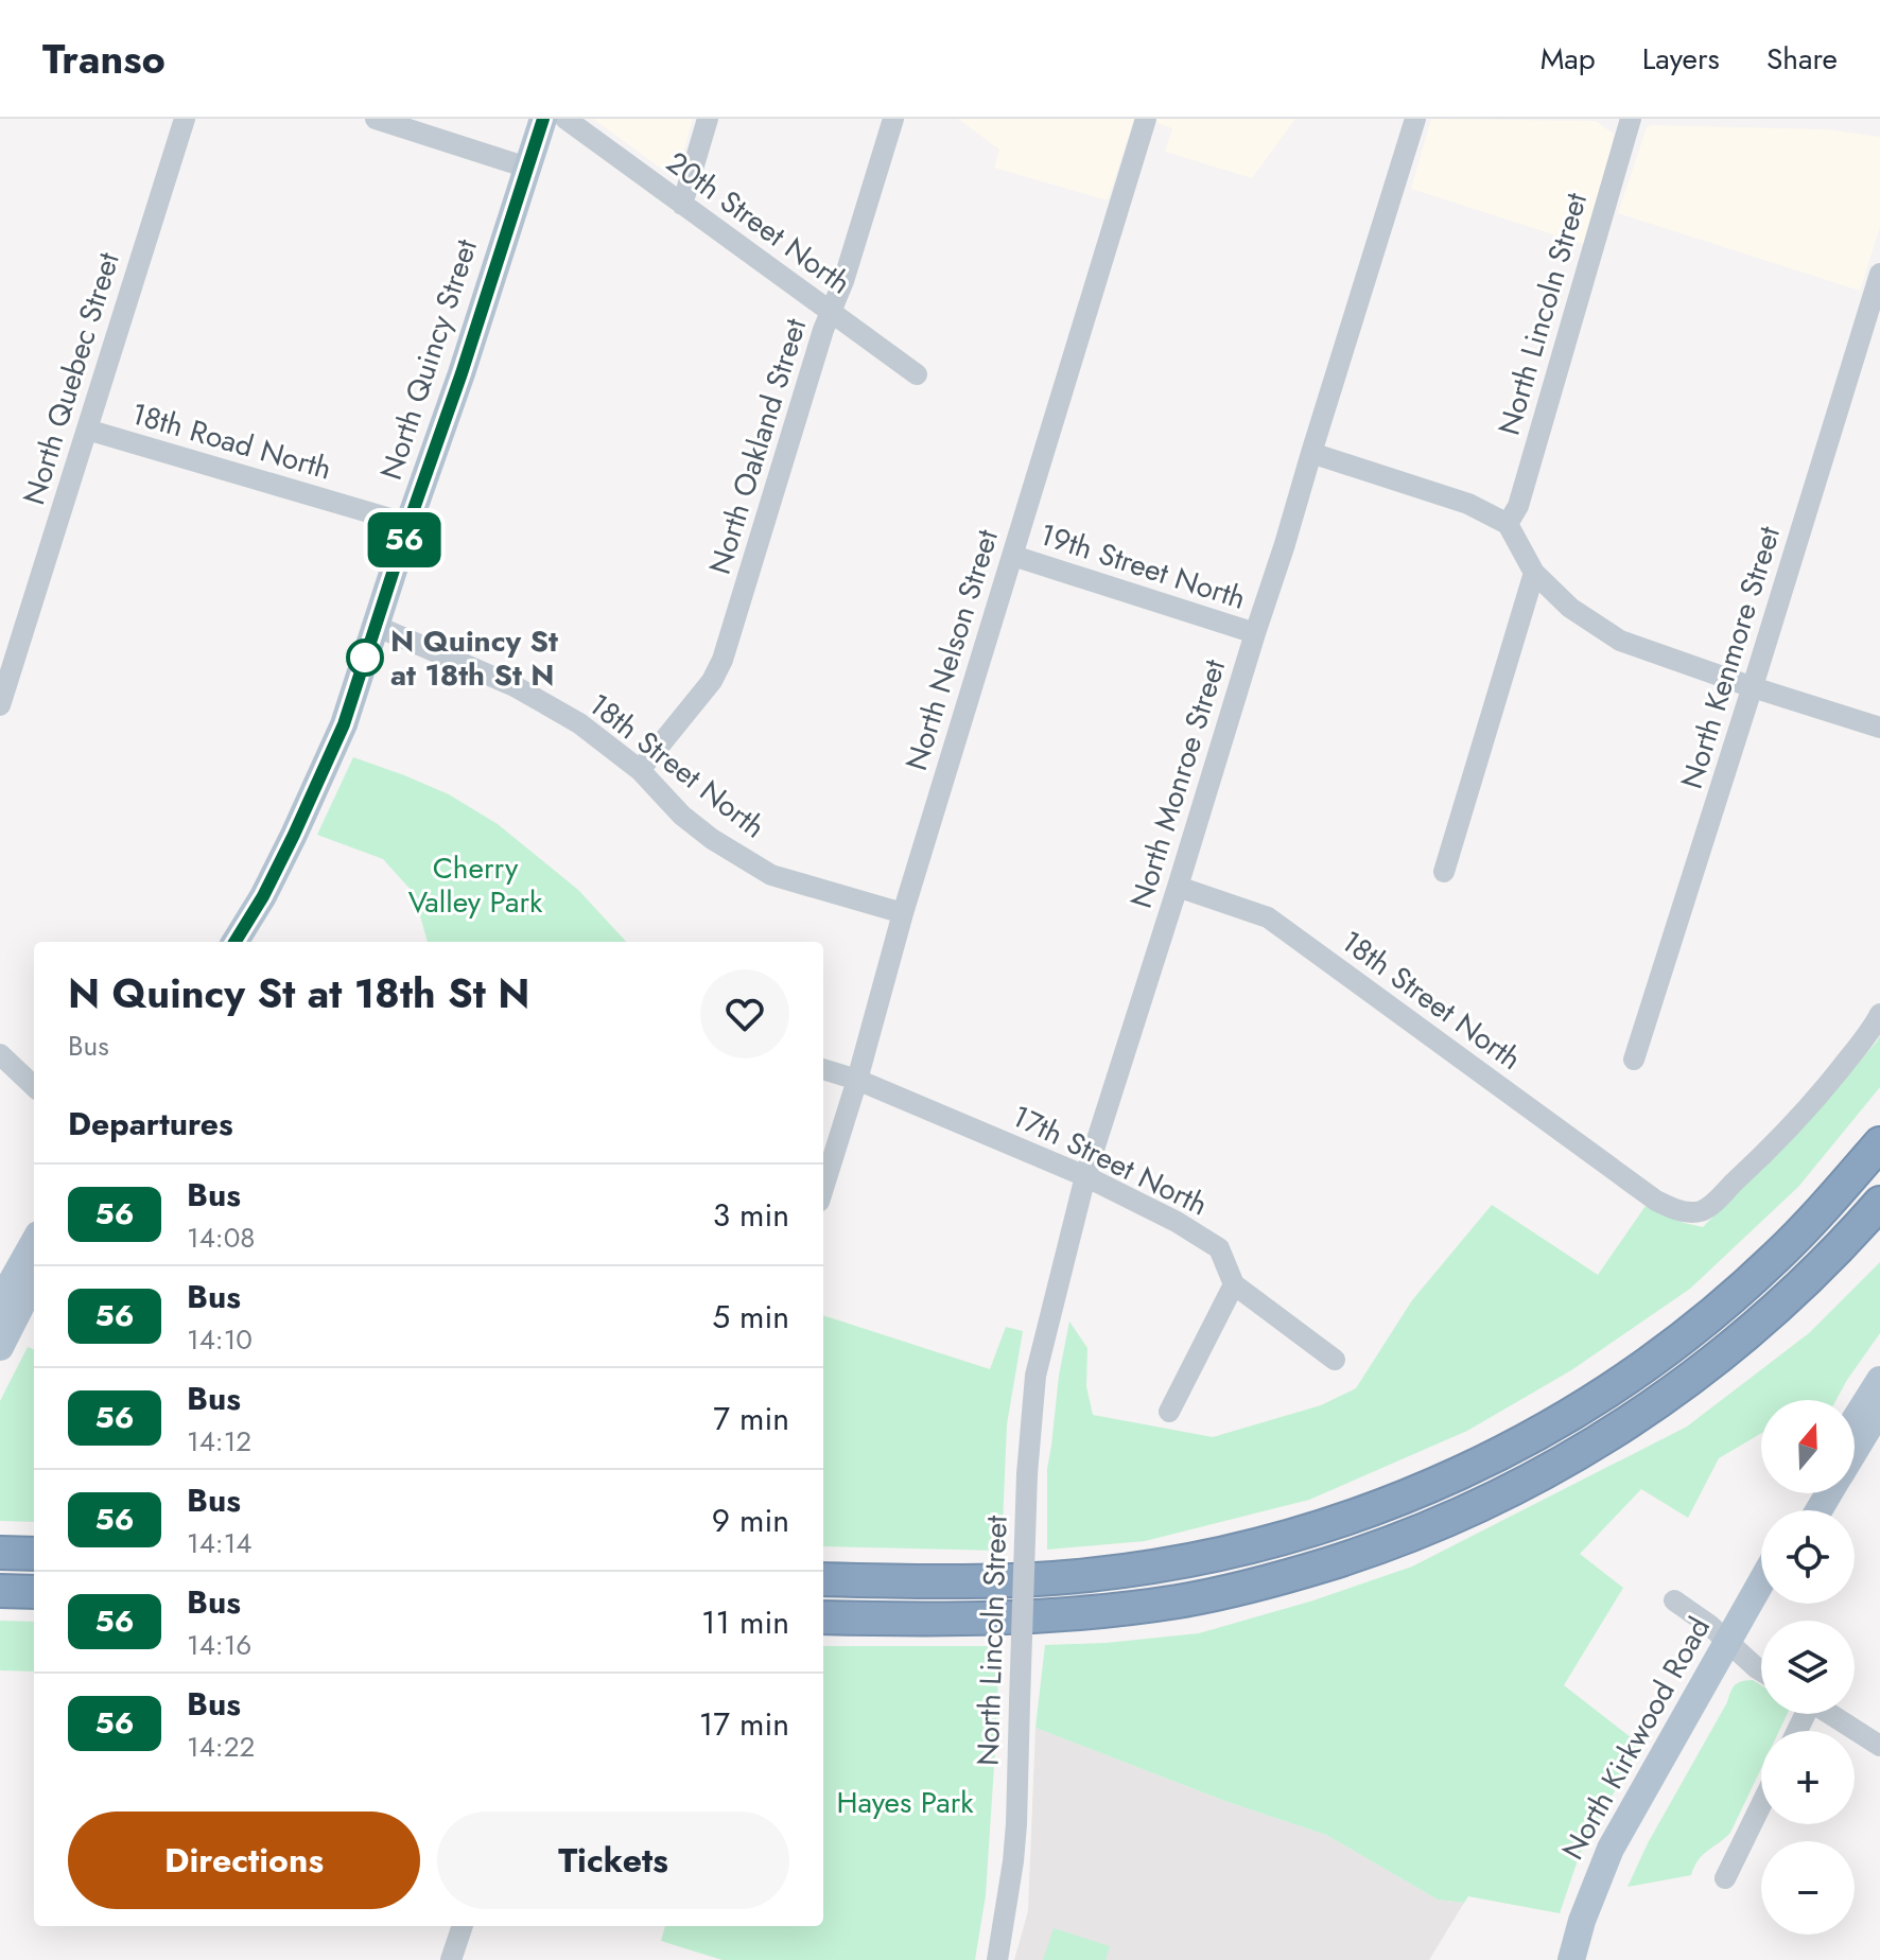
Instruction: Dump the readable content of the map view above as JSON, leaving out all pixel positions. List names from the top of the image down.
{
  "streets": {
    "main road": ["North Quincy Street", "North Kirkwood Road"],
    "street": [
      "20th Street North",
      "North Lincoln Street",
      "North Quebec Street",
      "18th Road North",
      "North Oakland Street",
      "19th Street North",
      "North Nelson Street",
      "North Kenmore Street",
      "18th Street North",
      "North Monroe Street",
      "17th Street North"
    ]
  },
  "crossings": [
    ["20th Street North", "North Oakland Street"],
    ["North Lincoln Street", "North Monroe Street"],
    ["North Quincy Street", "18th Road North"],
    ["North Quincy Street", "18th Street North"],
    ["North Quebec Street", "18th Road North"],
    ["North Oakland Street", "18th Street North"],
    ["19th Street North", "North Nelson Street"],
    ["19th Street North", "North Monroe Street"],
    ["North Nelson Street", "18th Street North"],
    ["North Nelson Street", "17th Street North"],
    ["18th Street North", "North Monroe Street"],
    ["North Monroe Street", "17th Street North"]
  ],
  "parks": ["Cherry Valley Park", "Hayes Park"],
  "places": ["N Quincy St at 18th St N"],
  "lines": ["bus line 56"],
  "north": "top",
  "page": {
    "header": "Transo",
    "nav": ["Map", "Layers", "Share"],
    "on_map": "56",
    "heading": [
      ["N Quincy St at 18th St N", "Bus"],
      "Departures"
    ],
    "list": [
      {
        "mark": "56",
        "name": "Bus",
        "note": "14:08",
        "value": "3 min"
      },
      {
        "mark": "56",
        "name": "Bus",
        "note": "14:10",
        "value": "5 min"
      },
      {
        "mark": "56",
        "name": "Bus",
        "note": "14:12",
        "value": "7 min"
      },
      {
        "mark": "56",
        "name": "Bus",
        "note": "14:14",
        "value": "9 min"
      },
      {
        "mark": "56",
        "name": "Bus",
        "note": "14:16",
        "value": "11 min"
      },
      {
        "mark": "56",
        "name": "Bus",
        "note": "14:22",
        "value": "17 min"
      }
    ],
    "map_buttons": ["+", "−"],
    "buttons": ["Directions", "Tickets"]
  }
}
